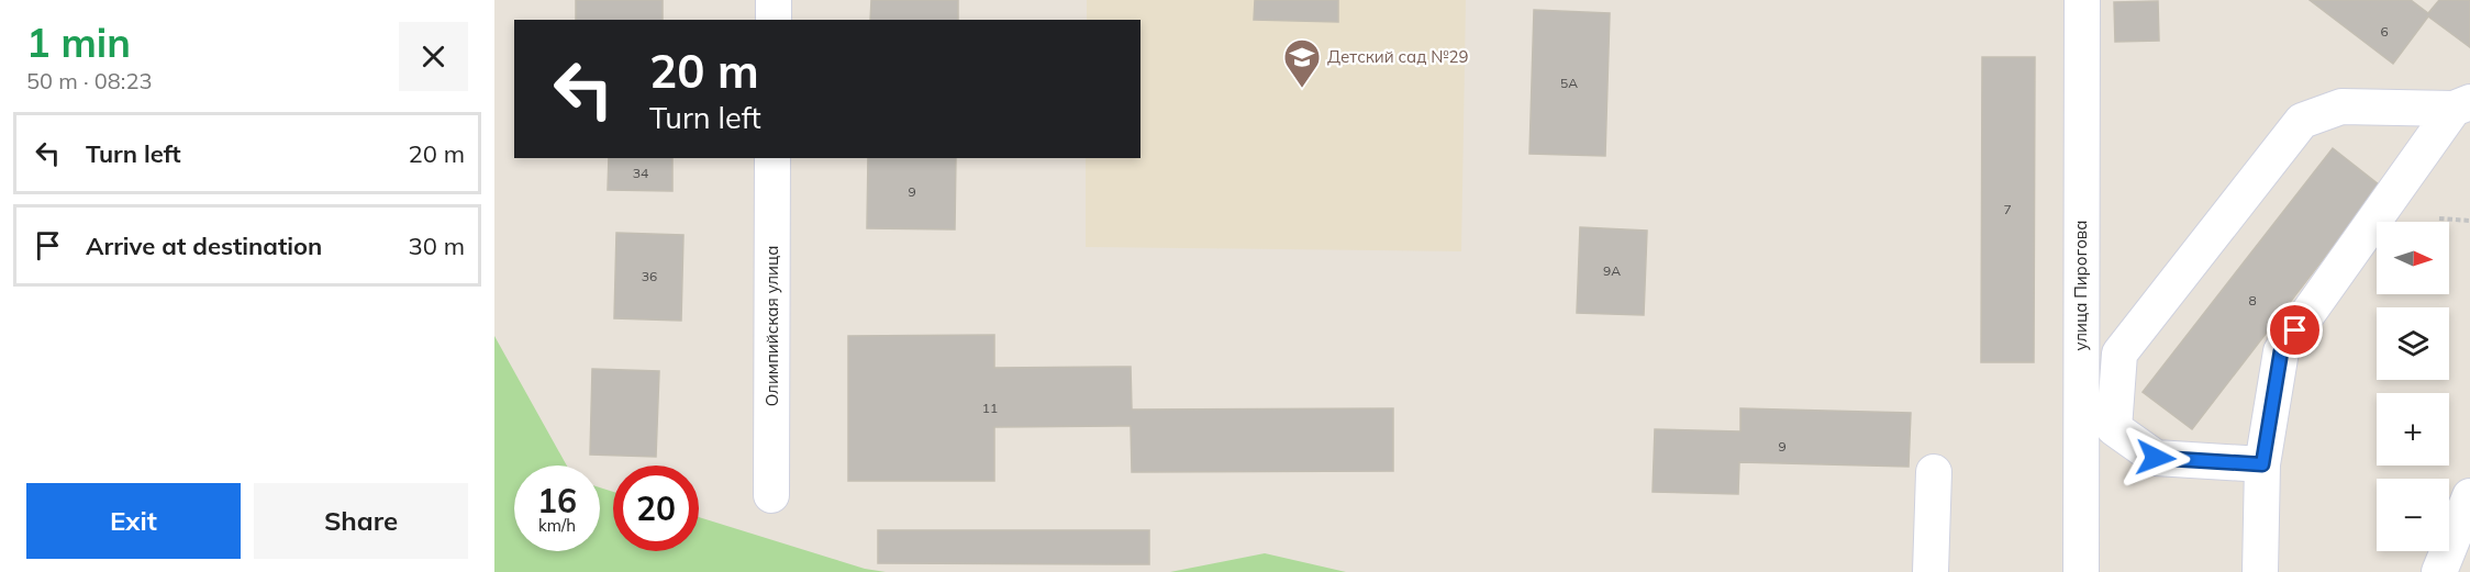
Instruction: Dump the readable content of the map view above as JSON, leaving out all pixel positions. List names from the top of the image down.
{
  "streets": {
    "street": ["улица Пирогова", "Олимпийская улица"]
  },
  "places": {
    "school or university": ["Детский сад №29"]
  },
  "house_numbers": [
    "6",
    "5А",
    "34",
    "9",
    "7",
    "9А",
    "36",
    "8",
    "11",
    "9"
  ],
  "north": "right",
  "page": {
    "heading": ["1 min", "50 m · 08:23"],
    "turn": ["20 m", "Turn left"],
    "list": [
      {
        "name": "Turn left",
        "value": "20 m"
      },
      {
        "name": "Arrive at destination",
        "value": "30 m"
      }
    ],
    "map_buttons": ["+", "−"],
    "speed": "16 km/h",
    "limit": "20",
    "buttons": ["Exit", "Share"]
  }
}
